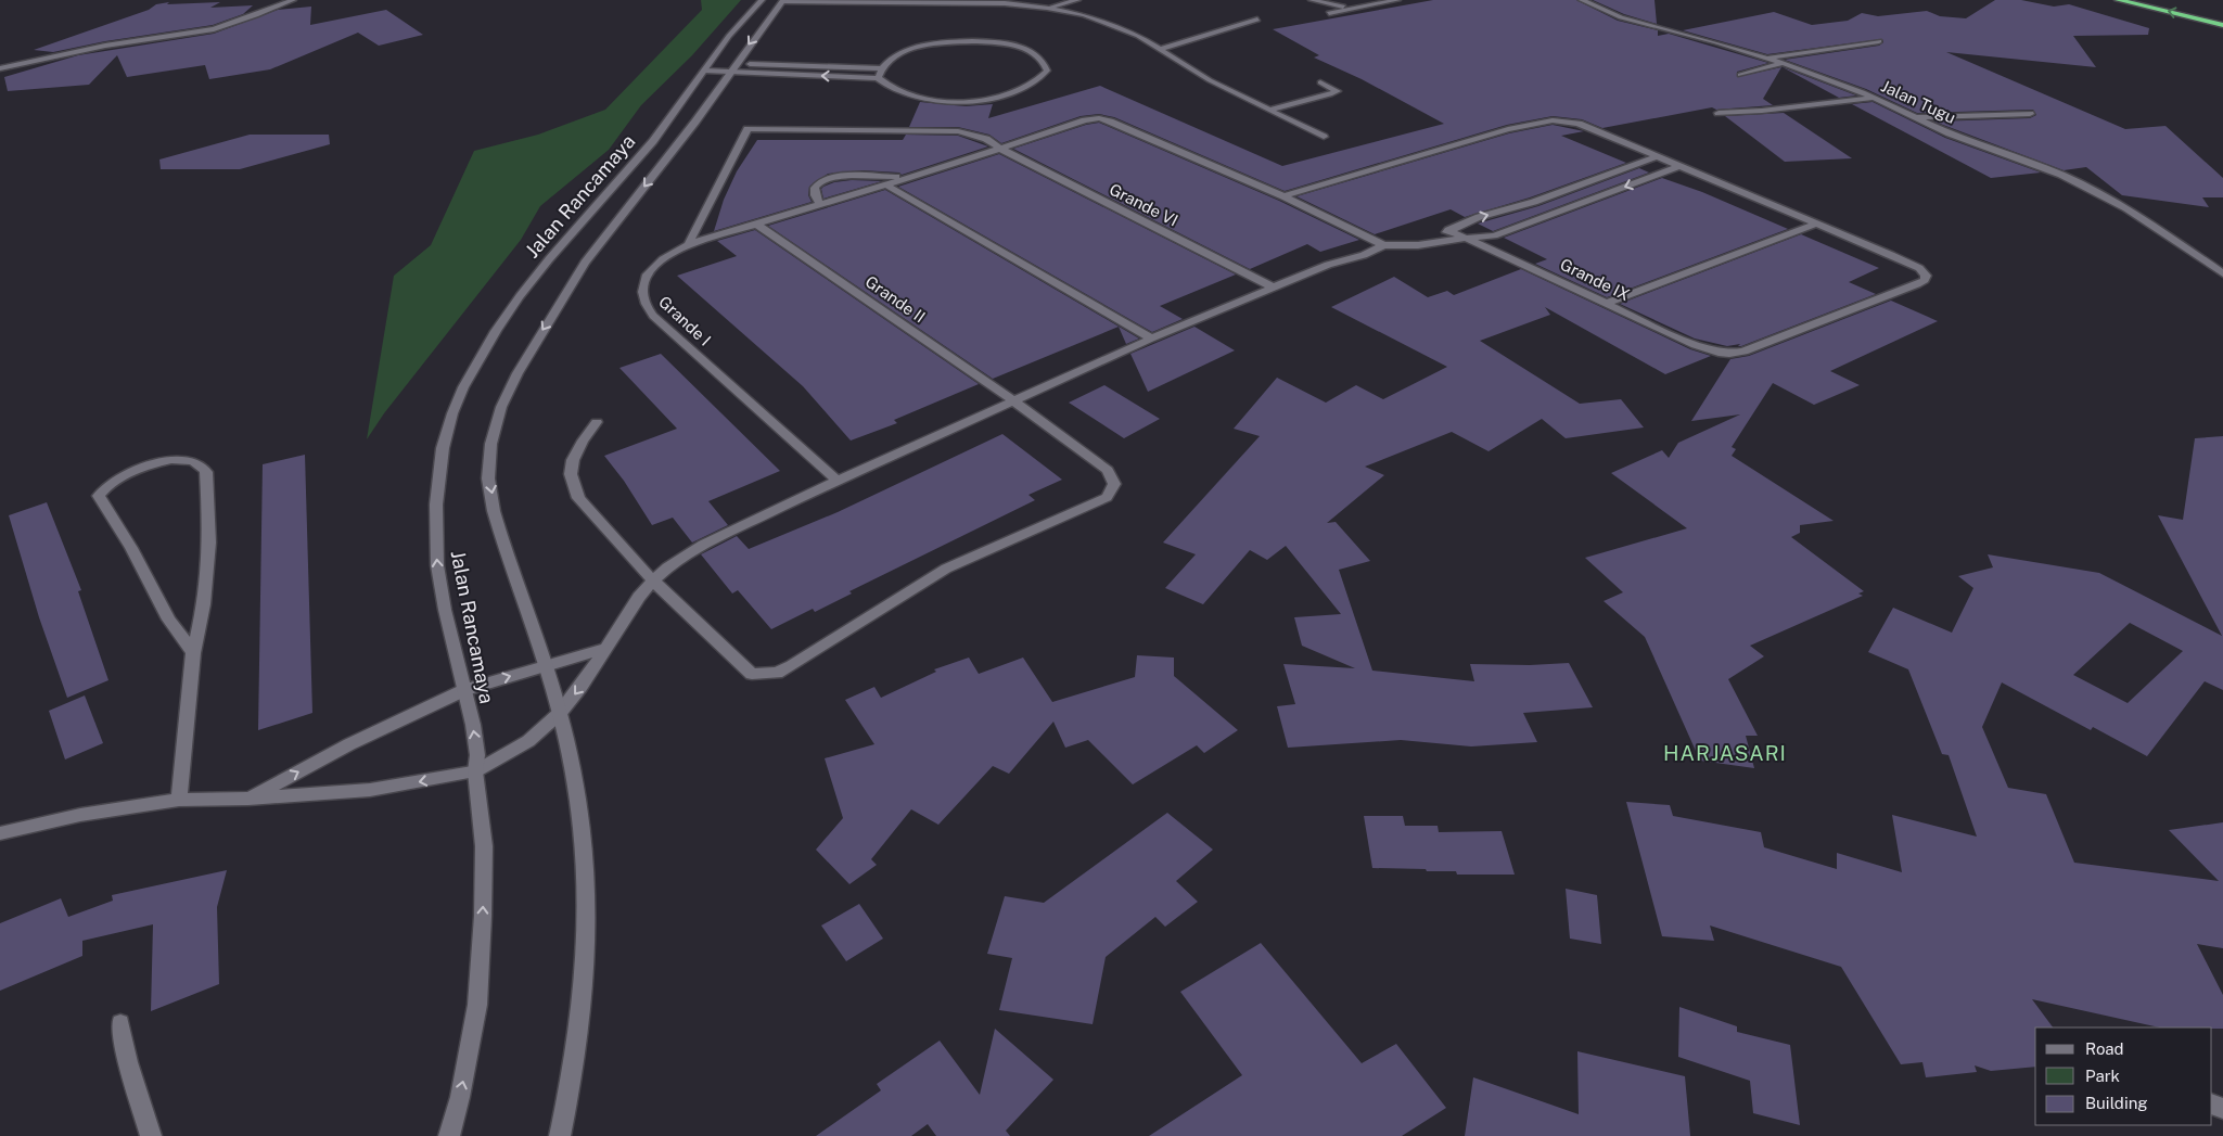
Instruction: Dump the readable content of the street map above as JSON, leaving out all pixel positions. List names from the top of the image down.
{
  "streets": {
    "street": [
      "Jalan Tugu",
      "Jalan Rancamaya",
      "Grande VI",
      "Grande IX",
      "Grande II",
      "Grande I"
    ]
  },
  "crossings": [
    ["Grande VI", "Grande I"],
    ["Grande II", "Grande I"]
  ],
  "districts": ["HARJASARI"],
  "legend": ["Road", "Park", "Building"]
}
